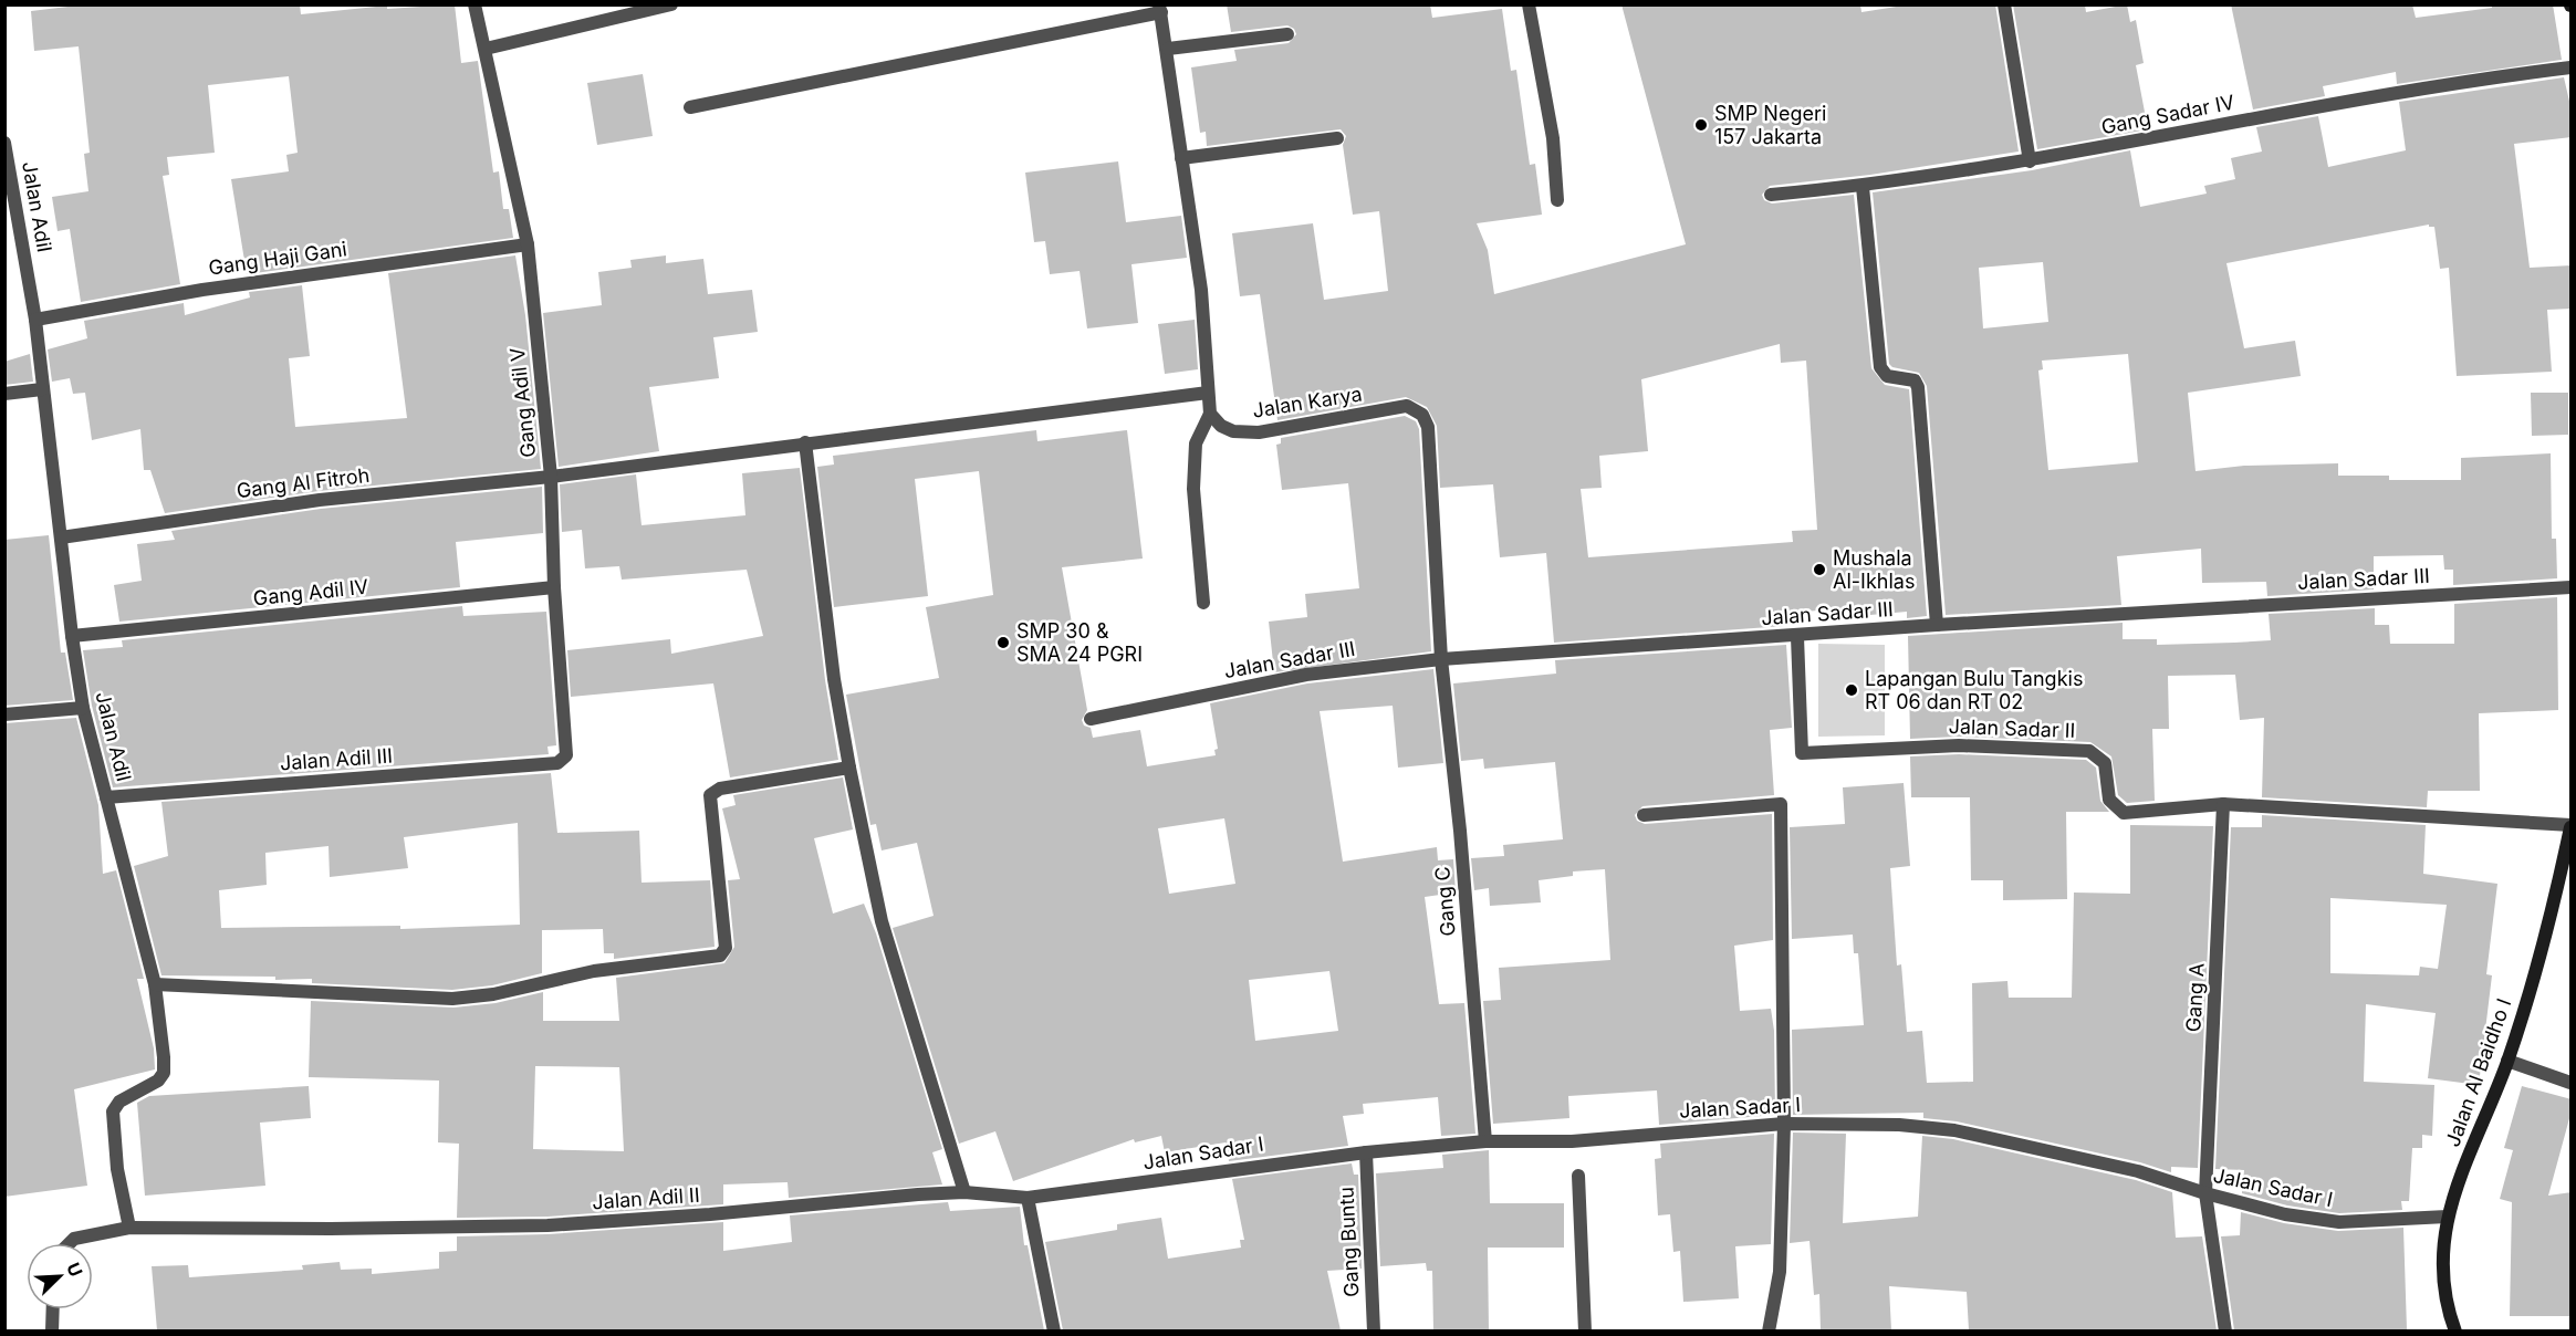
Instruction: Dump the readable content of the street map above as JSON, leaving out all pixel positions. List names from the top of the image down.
{
  "streets": {
    "street": [
      "Gang Sadar IV",
      "Jalan Adil",
      "Gang Haji Gani",
      "Gang Adil V",
      "Jalan Karya",
      "Gang Al Fitroh",
      "Jalan Sadar III",
      "Gang Adil IV",
      "Jalan Sadar II",
      "Jalan Adil III",
      "Gang C",
      "Gang A",
      "Jalan Al Baidho I",
      "Jalan Sadar I",
      "Jalan Adil II",
      "Gang Buntu"
    ]
  },
  "crossings": [
    ["Jalan Adil", "Gang Haji Gani"],
    ["Jalan Adil", "Gang Al Fitroh"],
    ["Jalan Adil", "Gang Adil IV"],
    ["Jalan Adil", "Jalan Adil III"],
    ["Jalan Adil", "Jalan Adil II"],
    ["Gang Haji Gani", "Gang Adil V"],
    ["Gang Adil V", "Gang Al Fitroh"],
    ["Gang Adil V", "Gang Adil IV"],
    ["Gang Adil V", "Jalan Adil III"],
    ["Jalan Karya", "Jalan Sadar III"],
    ["Jalan Karya", "Gang C"],
    ["Jalan Sadar III", "Jalan Sadar II"],
    ["Jalan Sadar III", "Gang C"],
    ["Jalan Sadar II", "Gang A"],
    ["Jalan Sadar II", "Jalan Al Baidho I"],
    ["Gang C", "Jalan Sadar I"],
    ["Gang A", "Jalan Sadar I"],
    ["Jalan Al Baidho I", "Jalan Sadar I"],
    ["Jalan Sadar I", "Jalan Adil II"],
    ["Jalan Sadar I", "Gang Buntu"]
  ],
  "places": [
    "SMP Negeri 157 Jakarta",
    "Mushala Al-Ikhlas",
    "SMP 30 & SMA 24 PGRI",
    "Lapangan Bulu Tangkis RT 06 dan RT 02"
  ],
  "north": "top right"
}
